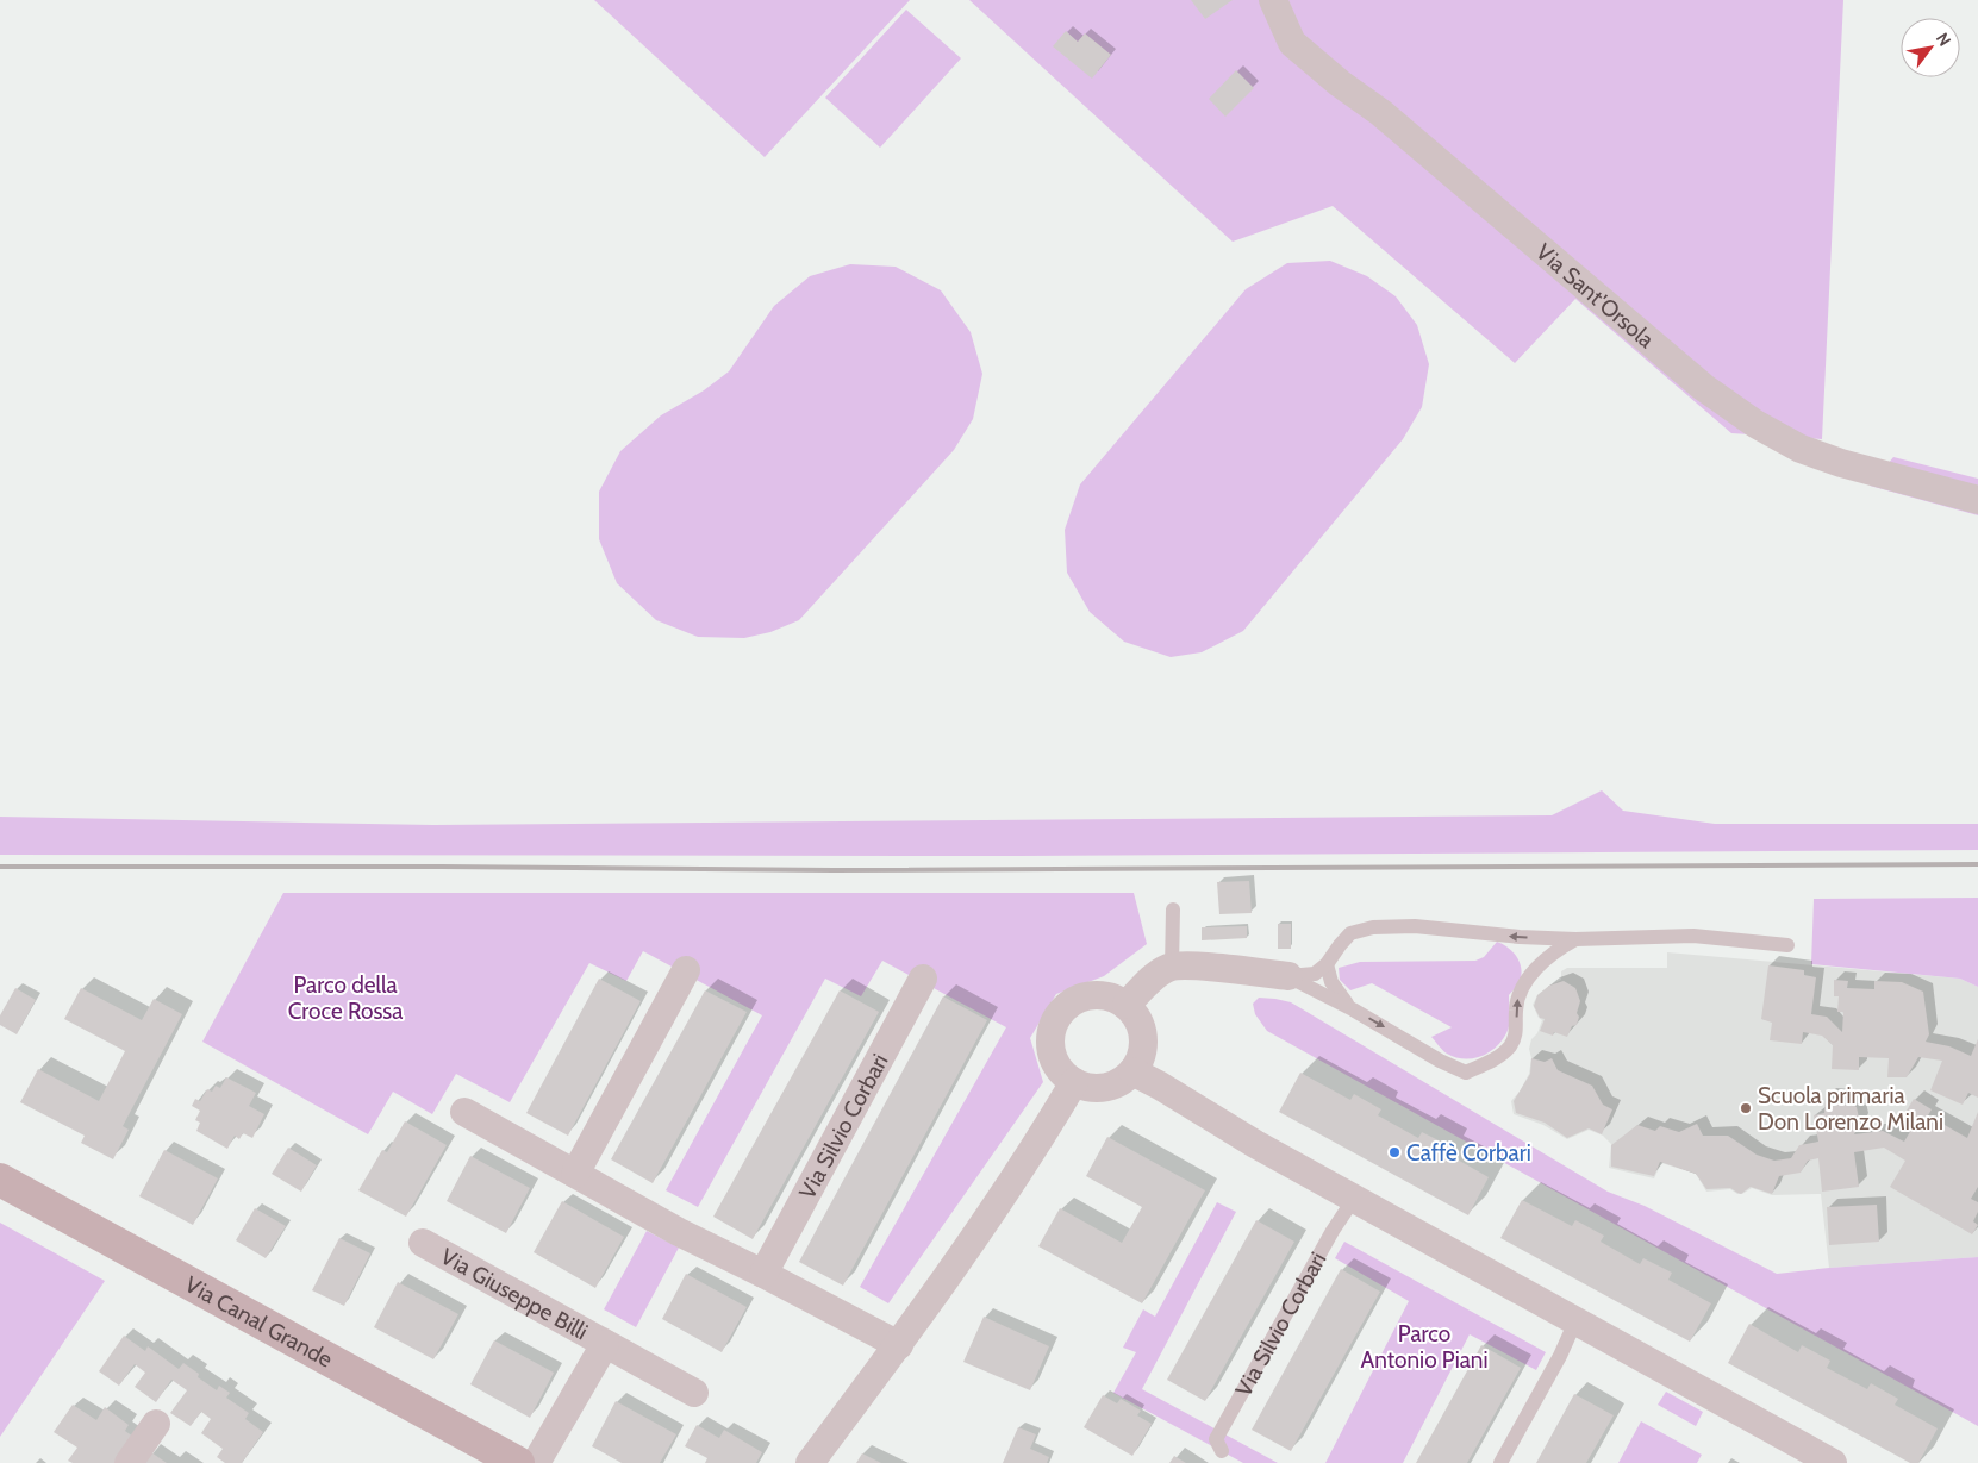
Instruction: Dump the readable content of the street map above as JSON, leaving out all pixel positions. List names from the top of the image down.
{
  "streets": {
    "main road": ["Via Canal Grande"],
    "street": ["Via Sant'Orsola", "Via Silvio Corbari", "Via Giuseppe Billi"]
  },
  "parks": ["Parco della Croce Rossa", "Parco Antonio Piani"],
  "places": ["Scuola primaria Don Lorenzo Milani", "Caffè Corbari"],
  "north": "top right"
}
